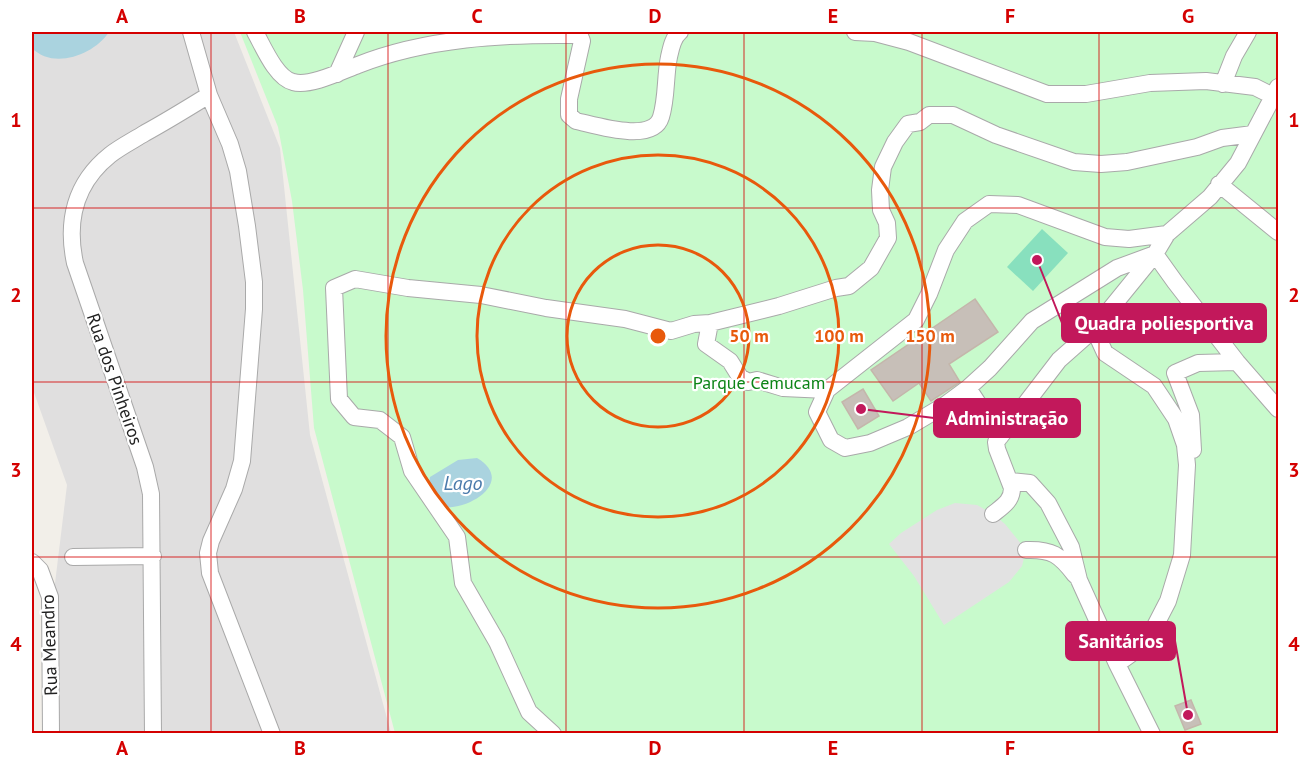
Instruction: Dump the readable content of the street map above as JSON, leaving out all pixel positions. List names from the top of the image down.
{
  "streets": {
    "street": ["Rua dos Pinheiros", "Rua Meandro"]
  },
  "water": ["Lago"],
  "parks": ["Parque Cemucam"],
  "places": ["Quadra poliesportiva", "Administração", "Sanitários"],
  "grid": {
    "columns": [
      "A",
      "B",
      "C",
      "D",
      "E",
      "F",
      "G"
    ],
    "rows": [
      "1",
      "2",
      "3",
      "4"
    ]
  },
  "rings": ["50 m", "100 m", "150 m"]
}
